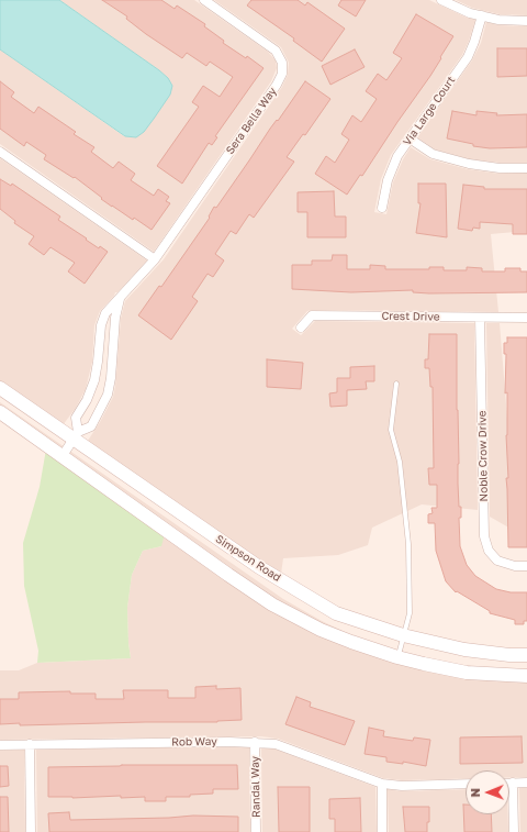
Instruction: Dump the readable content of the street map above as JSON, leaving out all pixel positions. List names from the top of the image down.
{
  "streets": {
    "main road": ["Simpson Road"],
    "street": [
      "Via Large Court",
      "Sera Bella Way",
      "Crest Drive",
      "Noble Crow Drive",
      "Rob Way",
      "Randal Way"
    ]
  },
  "crossings": [
    ["Sera Bella Way", "Simpson Road"],
    ["Crest Drive", "Noble Crow Drive"],
    ["Rob Way", "Randal Way"]
  ],
  "north": "left"
}
